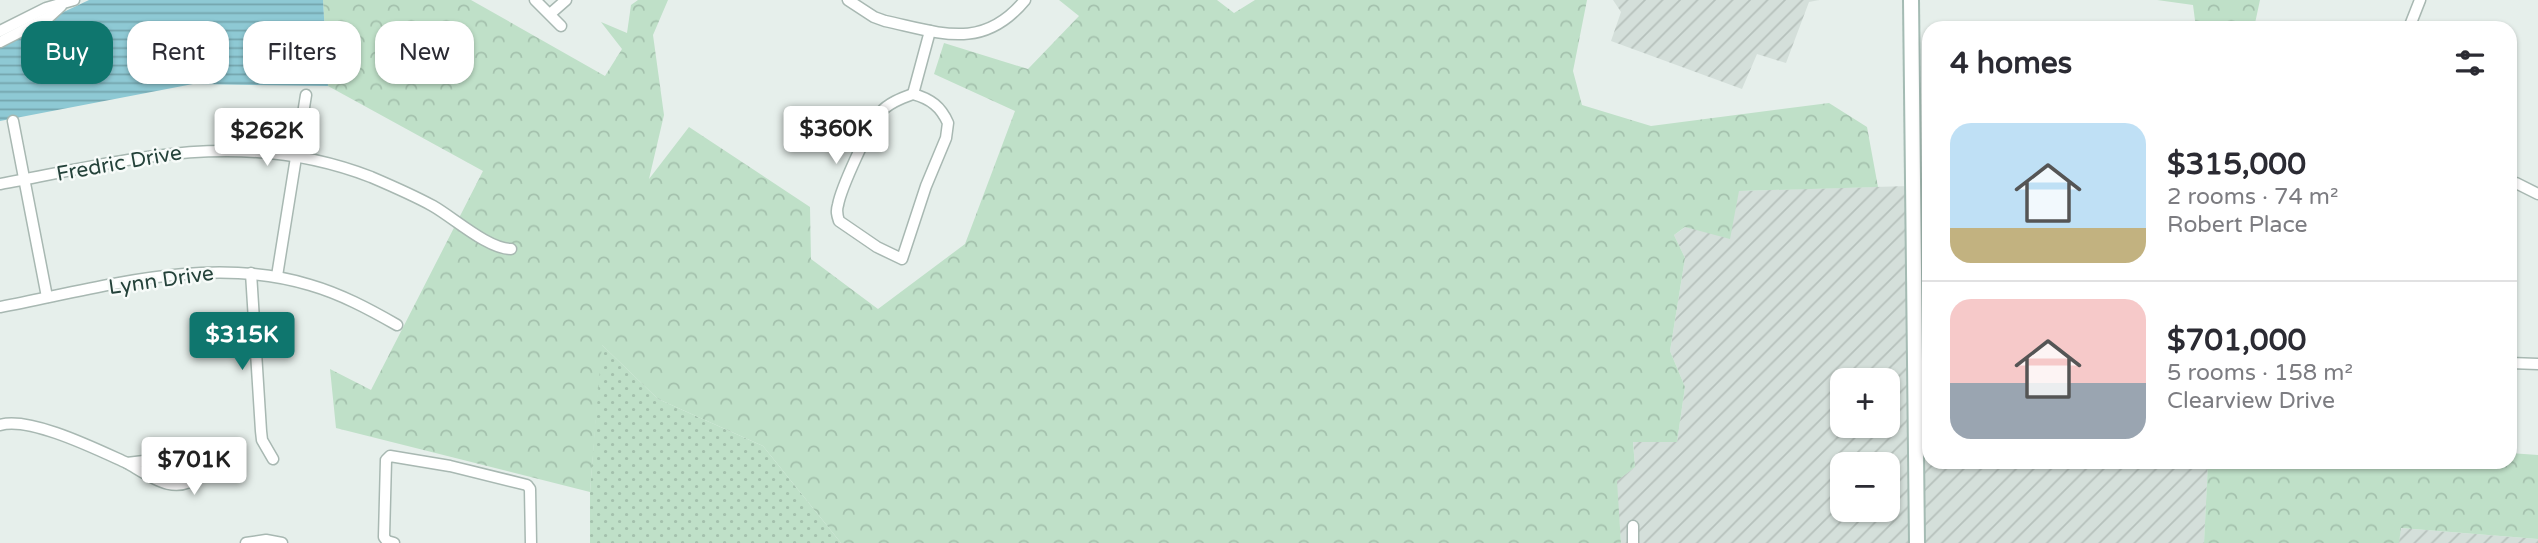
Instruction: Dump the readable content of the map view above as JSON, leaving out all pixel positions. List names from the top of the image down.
{
  "streets": {
    "street": ["Fredric Drive", "Lynn Drive"]
  },
  "page": {
    "chip": [
      "Buy",
      "Rent",
      "Filters",
      "New"
    ],
    "heading": "4 homes",
    "list": [
      {
        "name": "$315,000",
        "note": "2 rooms · 74 m² · Robert Place"
      },
      {
        "name": "$701,000",
        "note": "5 rooms · 158 m² · Clearview Drive"
      }
    ],
    "price": [
      "$360K",
      "$262K",
      "$315K",
      "$701K"
    ],
    "map_buttons": ["+", "−"]
  }
}
